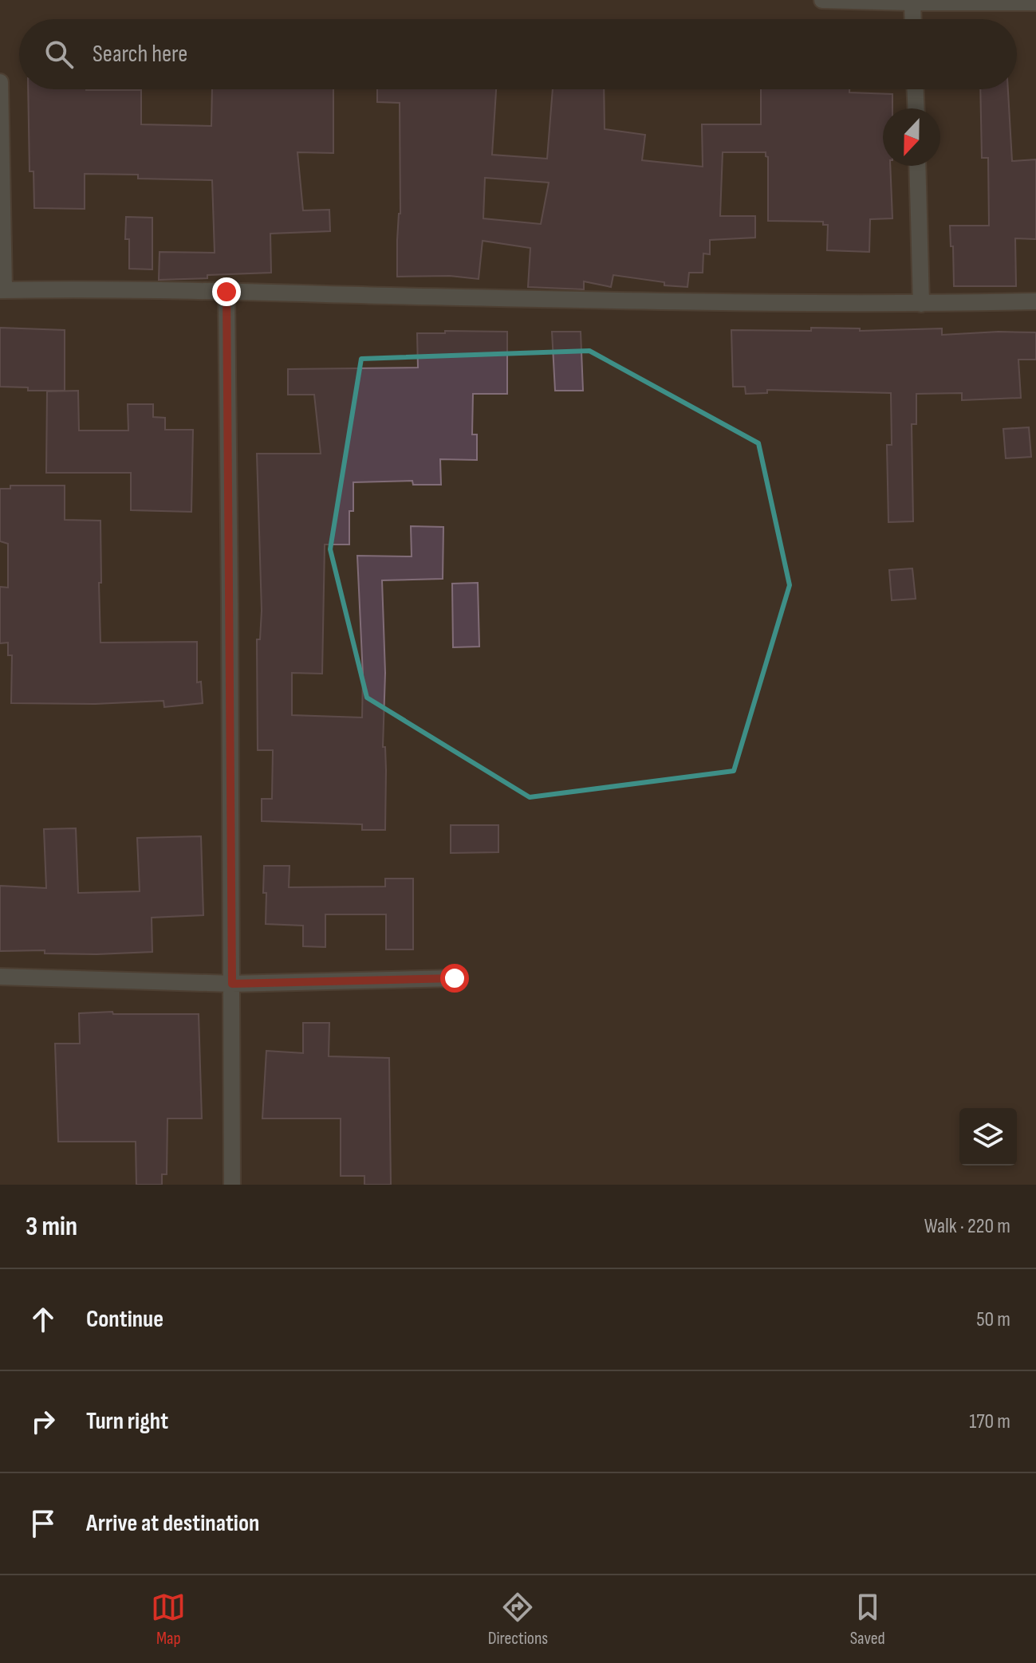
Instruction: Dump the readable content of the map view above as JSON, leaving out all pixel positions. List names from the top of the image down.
{
  "north": "bottom",
  "page": {
    "search": "Search here",
    "heading": ["3 min", "Walk · 220 m"],
    "list": [
      ["Continue", "50 m"],
      ["Turn right", "170 m"],
      "Arrive at destination"
    ],
    "nav": ["Map", "Directions", "Saved"]
  }
}
